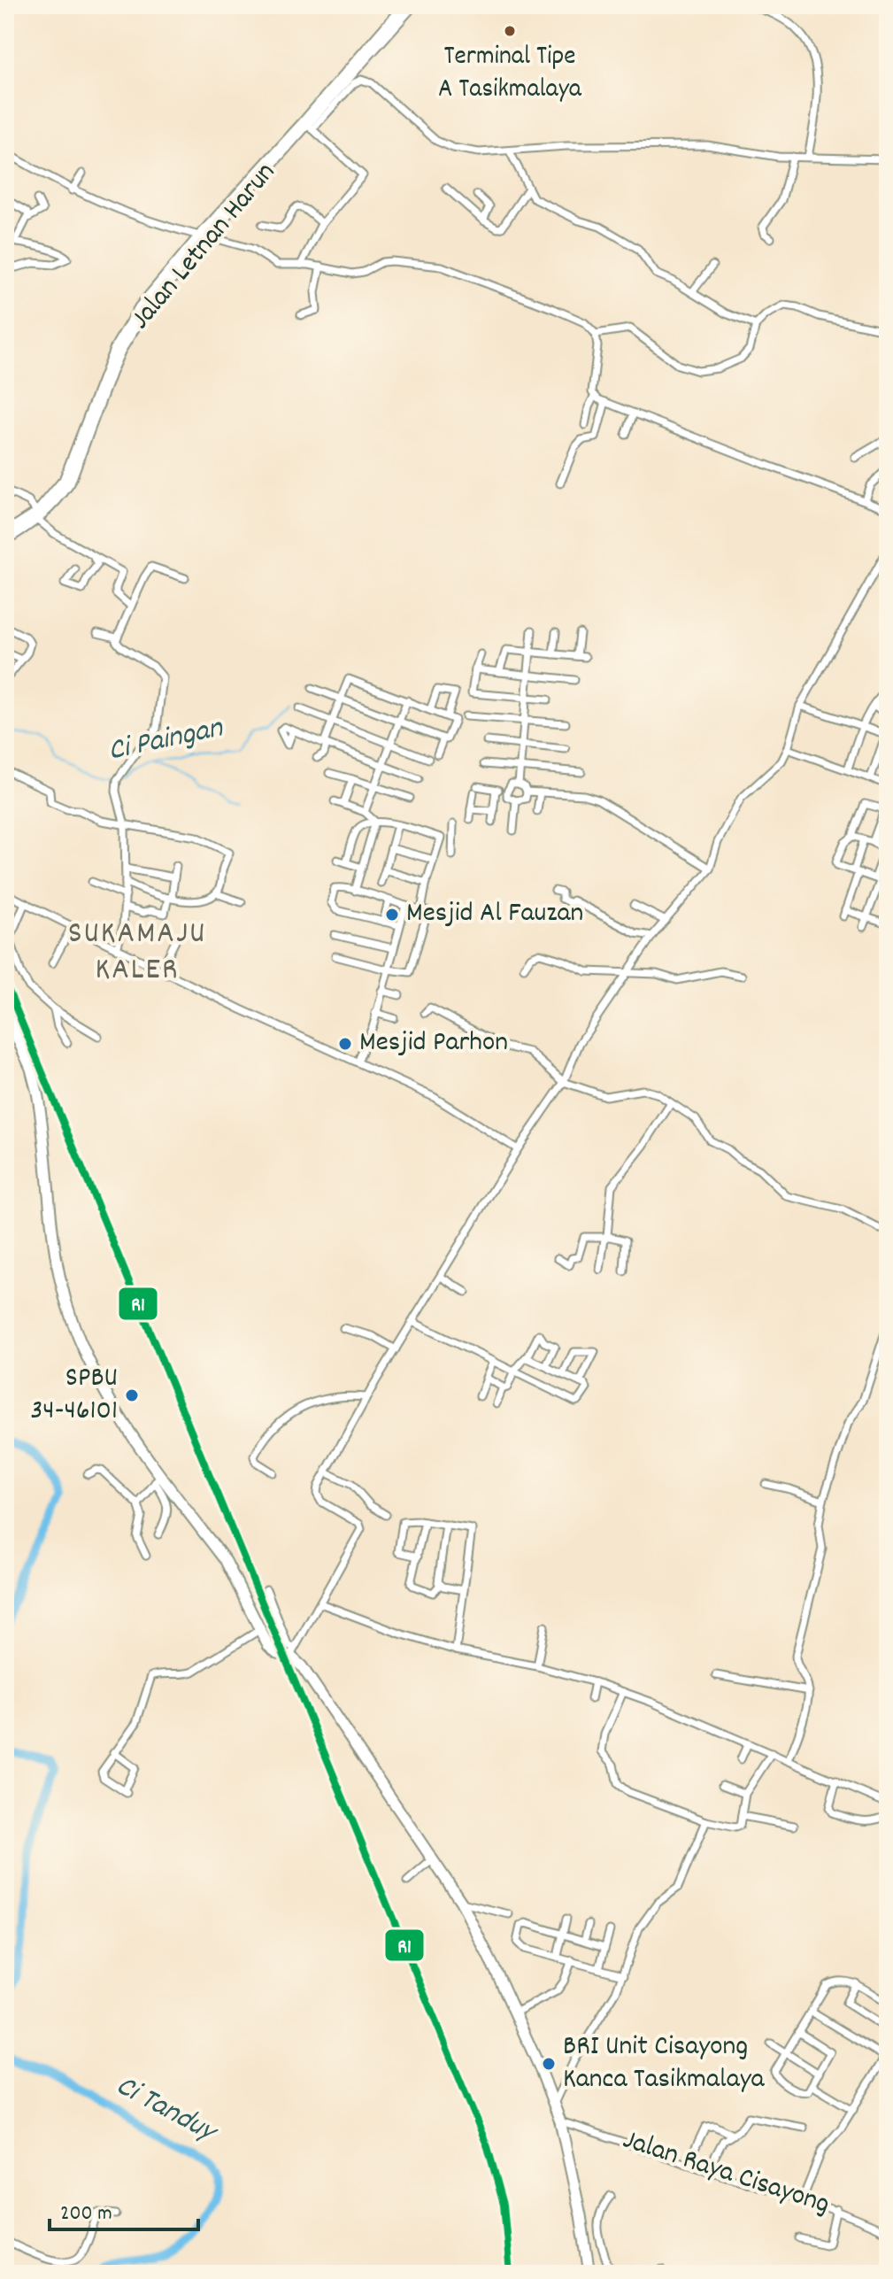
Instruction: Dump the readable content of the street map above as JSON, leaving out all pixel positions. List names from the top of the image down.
{
  "streets": {
    "main road": ["Jalan Letnan Harun"],
    "street": ["Jalan Raya Cisayong"]
  },
  "districts": ["SUKAMAJU KALER"],
  "water": ["Ci Paingan", "Ci Tanduy"],
  "places": [
    "Terminal Tipe A Tasikmalaya",
    "Mesjid Al Fauzan",
    "Mesjid Parhon",
    "SPBU 34-46101",
    "BRI Unit Cisayong Kanca Tasikmalaya"
  ],
  "lines": ["transit line R1"],
  "scale_bar": "200 m"
}
